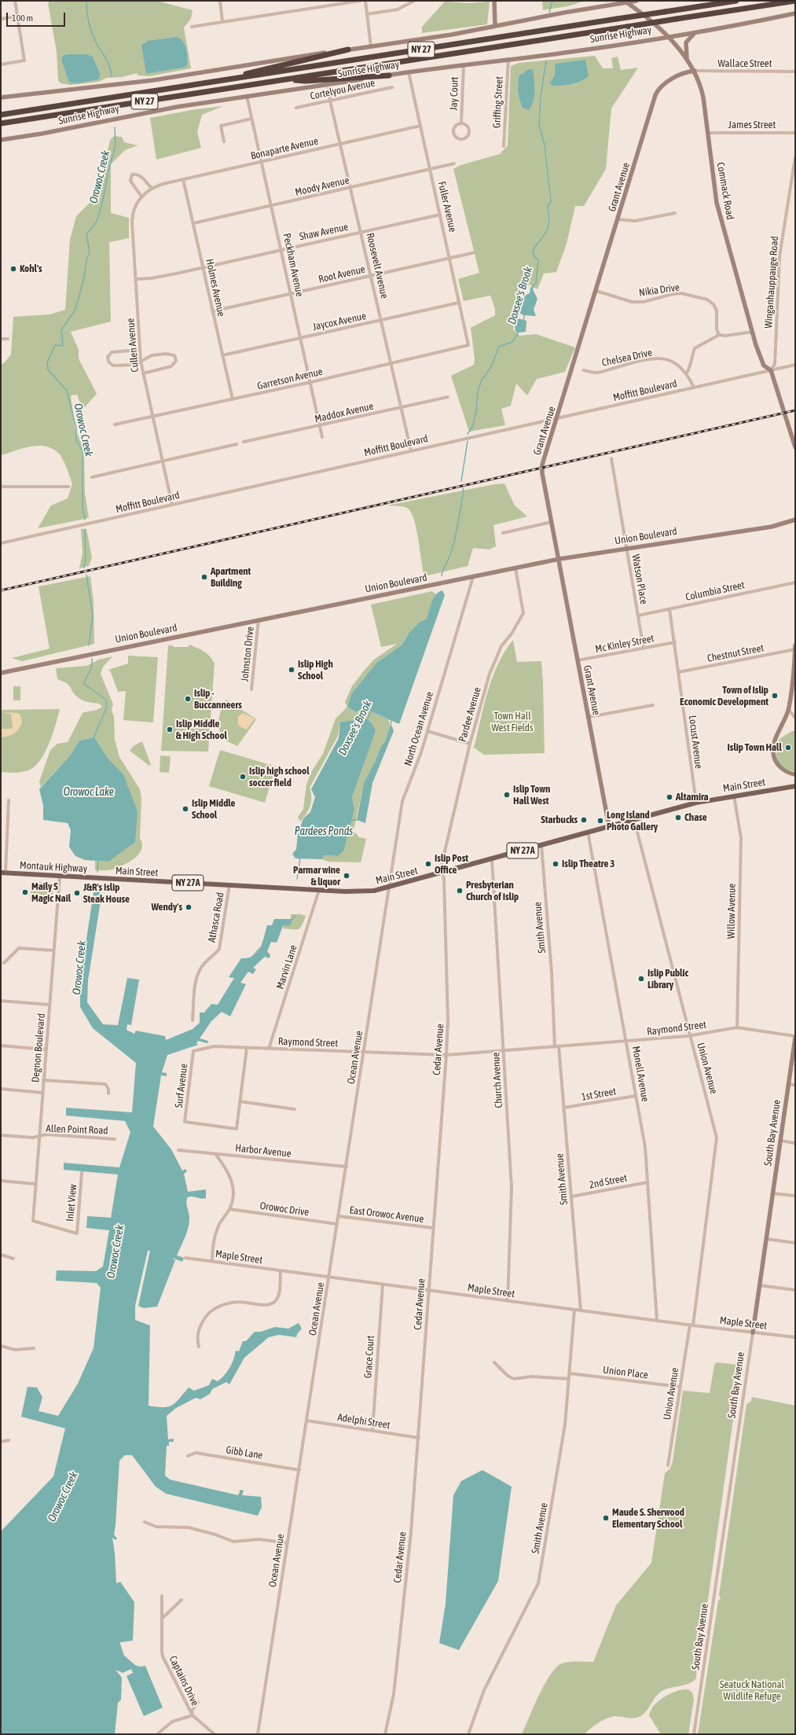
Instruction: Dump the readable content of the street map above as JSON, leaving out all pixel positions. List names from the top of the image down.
{
  "streets": {
    "highway": ["Sunrise Highway", "NY 27"],
    "main road": [
      "Grant Avenue",
      "Commack Road",
      "Union Boulevard",
      "Main Street",
      "NY 27A",
      "Montauk Highway",
      "South Bay Avenue"
    ],
    "street": [
      "Wallace Street",
      "Cortelyou Avenue",
      "Jay Court",
      "Griffing Street",
      "James Street",
      "Bonaparte Avenue",
      "Moody Avenue",
      "Fuller Avenue",
      "Shaw Avenue",
      "Peckham Avenue",
      "Roosevelt Avenue",
      "Root Avenue",
      "Winganhauppauge Road",
      "Holmes Avenue",
      "Nikia Drive",
      "Jaycox Avenue",
      "Cullen Avenue",
      "Chelsea Drive",
      "Garretson Avenue",
      "Moffitt Boulevard",
      "Maddox Avenue",
      "Watson Place",
      "Columbia Street",
      "Mc Kinley Street",
      "Chestnut Street",
      "Johnston Drive",
      "Pardee Avenue",
      "North Ocean Avenue",
      "Locust Avenue",
      "Willow Avenue",
      "Athasca Road",
      "Smith Avenue",
      "Marvin Lane",
      "Raymond Street",
      "Degnon Boulevard",
      "Cedar Avenue",
      "Ocean Avenue",
      "Union Avenue",
      "Monell Avenue",
      "Church Avenue",
      "Surf Avenue",
      "1st Street",
      "Allen Point Road",
      "Harbor Avenue",
      "2nd Street",
      "Inlet View",
      "Orowoc Drive",
      "East Orowoc Avenue",
      "Maple Street",
      "Grace Court",
      "Union Place",
      "Adelphi Street",
      "Gibb Lane",
      "Captains Drive"
    ]
  },
  "crossings": [
    ["Sunrise Highway", "Jay Court"],
    ["Sunrise Highway", "Griffing Street"],
    ["Sunrise Highway", "Commack Road"],
    ["Sunrise Highway", "Fuller Avenue"],
    ["Sunrise Highway", "Peckham Avenue"],
    ["Sunrise Highway", "Roosevelt Avenue"],
    ["Wallace Street", "Grant Avenue"],
    ["Wallace Street", "Commack Road"],
    ["Cortelyou Avenue", "Roosevelt Avenue"],
    ["James Street", "Commack Road"],
    ["Bonaparte Avenue", "Fuller Avenue"],
    ["Bonaparte Avenue", "Peckham Avenue"],
    ["Bonaparte Avenue", "Roosevelt Avenue"],
    ["Bonaparte Avenue", "Holmes Avenue"],
    ["Bonaparte Avenue", "Cullen Avenue"],
    ["Moody Avenue", "Fuller Avenue"],
    ["Moody Avenue", "Peckham Avenue"],
    ["Moody Avenue", "Roosevelt Avenue"],
    ["Moody Avenue", "Holmes Avenue"],
    ["Grant Avenue", "Commack Road"],
    ["Grant Avenue", "Nikia Drive"],
    ["Grant Avenue", "Moffitt Boulevard"],
    ["Grant Avenue", "Union Boulevard"],
    ["Grant Avenue", "Mc Kinley Street"],
    ["Grant Avenue", "Main Street"],
    ["Commack Road", "Winganhauppauge Road"],
    ["Commack Road", "Moffitt Boulevard"],
    ["Fuller Avenue", "Shaw Avenue"],
    ["Fuller Avenue", "Root Avenue"],
    ["Fuller Avenue", "Jaycox Avenue"],
    ["Fuller Avenue", "Garretson Avenue"],
    ["Shaw Avenue", "Peckham Avenue"],
    ["Shaw Avenue", "Roosevelt Avenue"],
    ["Shaw Avenue", "Holmes Avenue"],
    ["Shaw Avenue", "Cullen Avenue"],
    ["Peckham Avenue", "Root Avenue"],
    ["Peckham Avenue", "Jaycox Avenue"],
    ["Peckham Avenue", "Garretson Avenue"],
    ["Peckham Avenue", "Maddox Avenue"],
    ["Roosevelt Avenue", "Root Avenue"],
    ["Roosevelt Avenue", "Jaycox Avenue"],
    ["Roosevelt Avenue", "Garretson Avenue"],
    ["Roosevelt Avenue", "Moffitt Boulevard"],
    ["Roosevelt Avenue", "Maddox Avenue"],
    ["Root Avenue", "Holmes Avenue"],
    ["Winganhauppauge Road", "Moffitt Boulevard"],
    ["Holmes Avenue", "Jaycox Avenue"],
    ["Holmes Avenue", "Garretson Avenue"],
    ["Cullen Avenue", "Garretson Avenue"],
    ["Cullen Avenue", "Moffitt Boulevard"],
    ["Chelsea Drive", "Moffitt Boulevard"],
    ["Union Boulevard", "Watson Place"],
    ["Union Boulevard", "Johnston Drive"],
    ["Union Boulevard", "Pardee Avenue"],
    ["Union Boulevard", "North Ocean Avenue"],
    ["Watson Place", "Columbia Street"],
    ["Watson Place", "Mc Kinley Street"],
    ["Columbia Street", "Locust Avenue"],
    ["Mc Kinley Street", "Locust Avenue"],
    ["Chestnut Street", "Locust Avenue"],
    ["Pardee Avenue", "Main Street"],
    ["Pardee Avenue", "Cedar Avenue"],
    ["North Ocean Avenue", "Main Street"],
    ["North Ocean Avenue", "Ocean Avenue"],
    ["Locust Avenue", "Main Street"],
    ["Main Street", "Montauk Highway"],
    ["Main Street", "Willow Avenue"],
    ["Main Street", "Athasca Road"],
    ["Main Street", "Smith Avenue"],
    ["Main Street", "Marvin Lane"],
    ["Main Street", "Cedar Avenue"],
    ["Main Street", "Ocean Avenue"],
    ["Main Street", "Union Avenue"],
    ["Main Street", "Monell Avenue"],
    ["Main Street", "Church Avenue"],
    ["Montauk Highway", "Degnon Boulevard"],
    ["Willow Avenue", "Raymond Street"],
    ["Smith Avenue", "Raymond Street"],
    ["Smith Avenue", "1st Street"],
    ["Smith Avenue", "2nd Street"],
    ["Smith Avenue", "Maple Street"],
    ["Smith Avenue", "Union Place"],
    ["Marvin Lane", "Raymond Street"],
    ["Raymond Street", "Cedar Avenue"],
    ["Raymond Street", "Ocean Avenue"],
    ["Raymond Street", "Union Avenue"],
    ["Raymond Street", "Monell Avenue"],
    ["Raymond Street", "Church Avenue"],
    ["Raymond Street", "Surf Avenue"],
    ["Raymond Street", "South Bay Avenue"],
    ["Degnon Boulevard", "Allen Point Road"],
    ["Degnon Boulevard", "Inlet View"],
    ["Cedar Avenue", "East Orowoc Avenue"],
    ["Cedar Avenue", "Maple Street"],
    ["Cedar Avenue", "Adelphi Street"],
    ["Ocean Avenue", "Harbor Avenue"],
    ["Ocean Avenue", "Orowoc Drive"],
    ["Ocean Avenue", "East Orowoc Avenue"],
    ["Ocean Avenue", "Maple Street"],
    ["Ocean Avenue", "Adelphi Street"],
    ["Ocean Avenue", "Gibb Lane"],
    ["Union Avenue", "Maple Street"],
    ["Union Avenue", "Union Place"],
    ["Monell Avenue", "1st Street"],
    ["Monell Avenue", "2nd Street"],
    ["Monell Avenue", "Maple Street"],
    ["Church Avenue", "Maple Street"],
    ["South Bay Avenue", "Maple Street"],
    ["Maple Street", "Grace Court"],
    ["Grace Court", "Adelphi Street"]
  ],
  "water": [
    "Orowoc Creek",
    "Doxsee's Brook",
    "Orowoc Lake",
    "Pardees Ponds"
  ],
  "parks": ["Town Hall West Fields", "Seatuck National Wildlife Refuge"],
  "places": [
    "Kohl's",
    "Apartment Building",
    "Islip High School",
    "Town of Islip Economic Development",
    "Islip - Buccanneers",
    "Islip Middle & High School",
    "Islip Town Hall",
    "Islip high school soccer field",
    "Islip Town Hall West",
    "Altamira",
    "Islip Middle School",
    "Chase",
    "Starbucks",
    "Long Island Photo Gallery",
    "Islip Post Office",
    "Islip Theatre 3",
    "Parmar wine & liquor",
    "Presbyterian Church of Islip",
    "Maily S Magic Nail",
    "J&R's Islip Steak House",
    "Wendy's",
    "Islip Public Library",
    "Maude S. Sherwood Elementary School"
  ],
  "scale_bar": "100 m"
}
